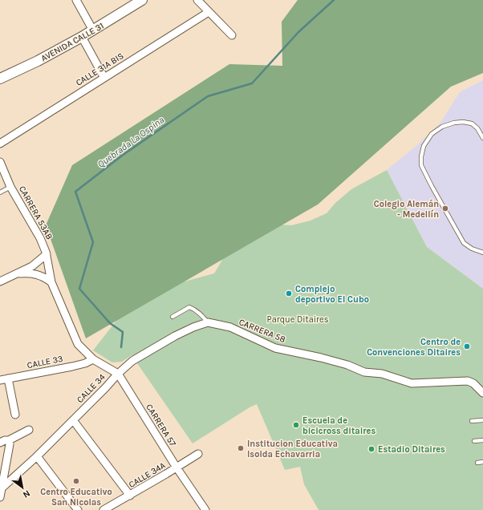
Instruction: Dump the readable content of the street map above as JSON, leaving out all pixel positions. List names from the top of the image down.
{
  "streets": {
    "street": [
      "AVENIDA CALLE 31",
      "CALLE 31A BIS",
      "CARRERA 53AB",
      "CARRERA 58",
      "CALLE 33",
      "CALLE 34",
      "CARRERA 57",
      "CALLE 34A"
    ]
  },
  "crossings": [
    ["CARRERA 53AB", "CALLE 33"],
    ["CARRERA 53AB", "CARRERA 57"],
    ["CARRERA 58", "CALLE 34"],
    ["CALLE 33", "CARRERA 57"],
    ["CALLE 34", "CARRERA 57"],
    ["CARRERA 57", "CALLE 34A"]
  ],
  "water": ["Quebrada La Ospina"],
  "parks": ["Parque Ditaires"],
  "places": [
    "Colegio Alemán - Medellín",
    "Complejo deportivo El Cubo",
    "Centro de Convenciones Ditaires",
    "Escuela de bicicross ditaires",
    "Institucion Educativa Isolda Echavarria",
    "Estadio Ditaires",
    "Centro Educativo San Nicolas"
  ],
  "north": "bottom right"
}
